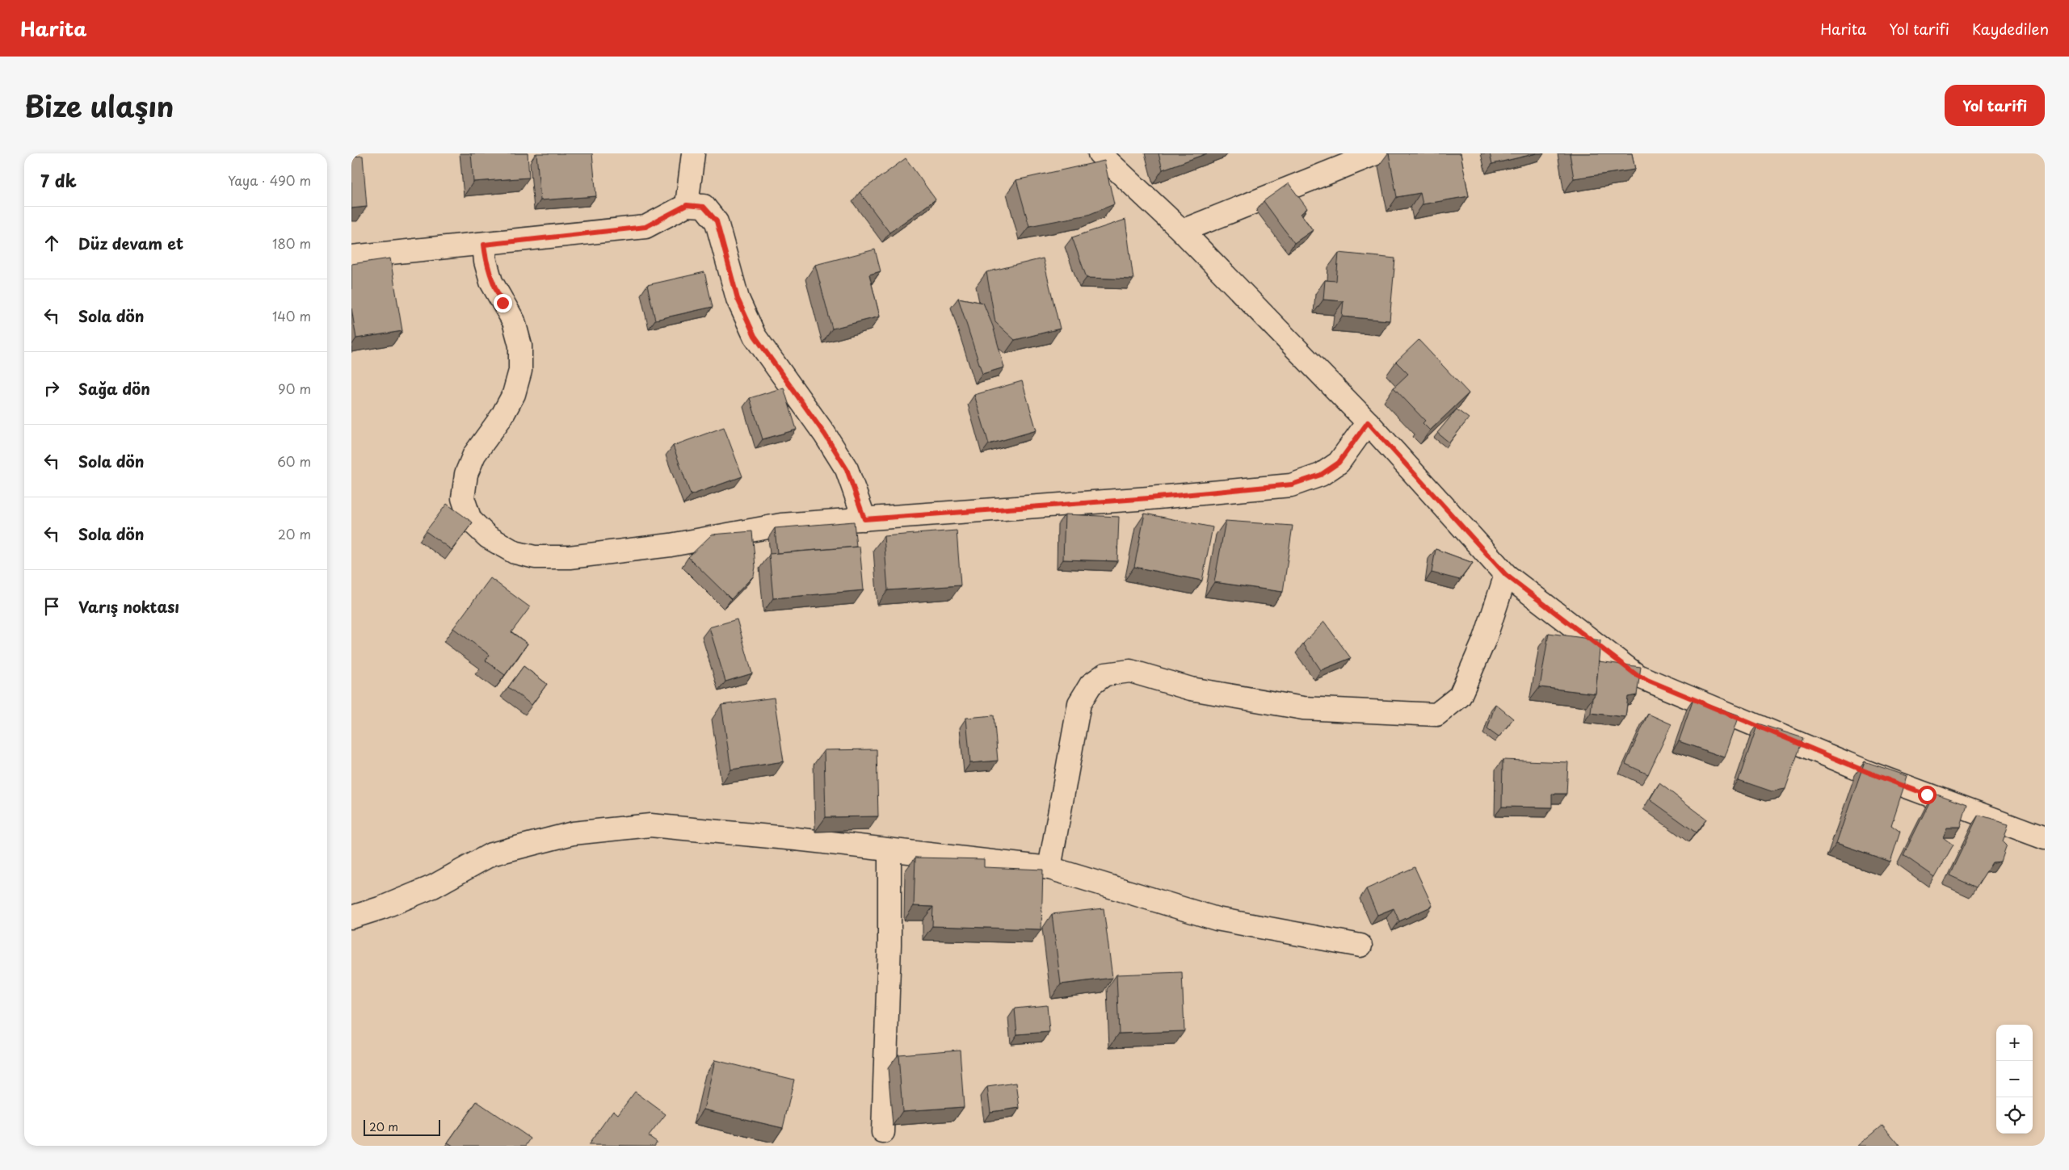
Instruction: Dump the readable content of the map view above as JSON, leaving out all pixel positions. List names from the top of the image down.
{
  "scale_bar": "20 m",
  "page": {
    "header": "Harita",
    "nav": ["Harita", "Yol tarifi", "Kaydedilen"],
    "title": "Bize ulaşın",
    "buttons": "Yol tarifi",
    "heading": ["7 dk", "Yaya · 490 m"],
    "list": [
      ["Düz devam et", "180 m"],
      ["Sola dön", "140 m"],
      ["Sağa dön", "90 m"],
      ["Sola dön", "60 m"],
      ["Sola dön", "20 m"],
      "Varış noktası"
    ],
    "map_buttons": ["+", "−"],
    "scale": "20 m"
  }
}
